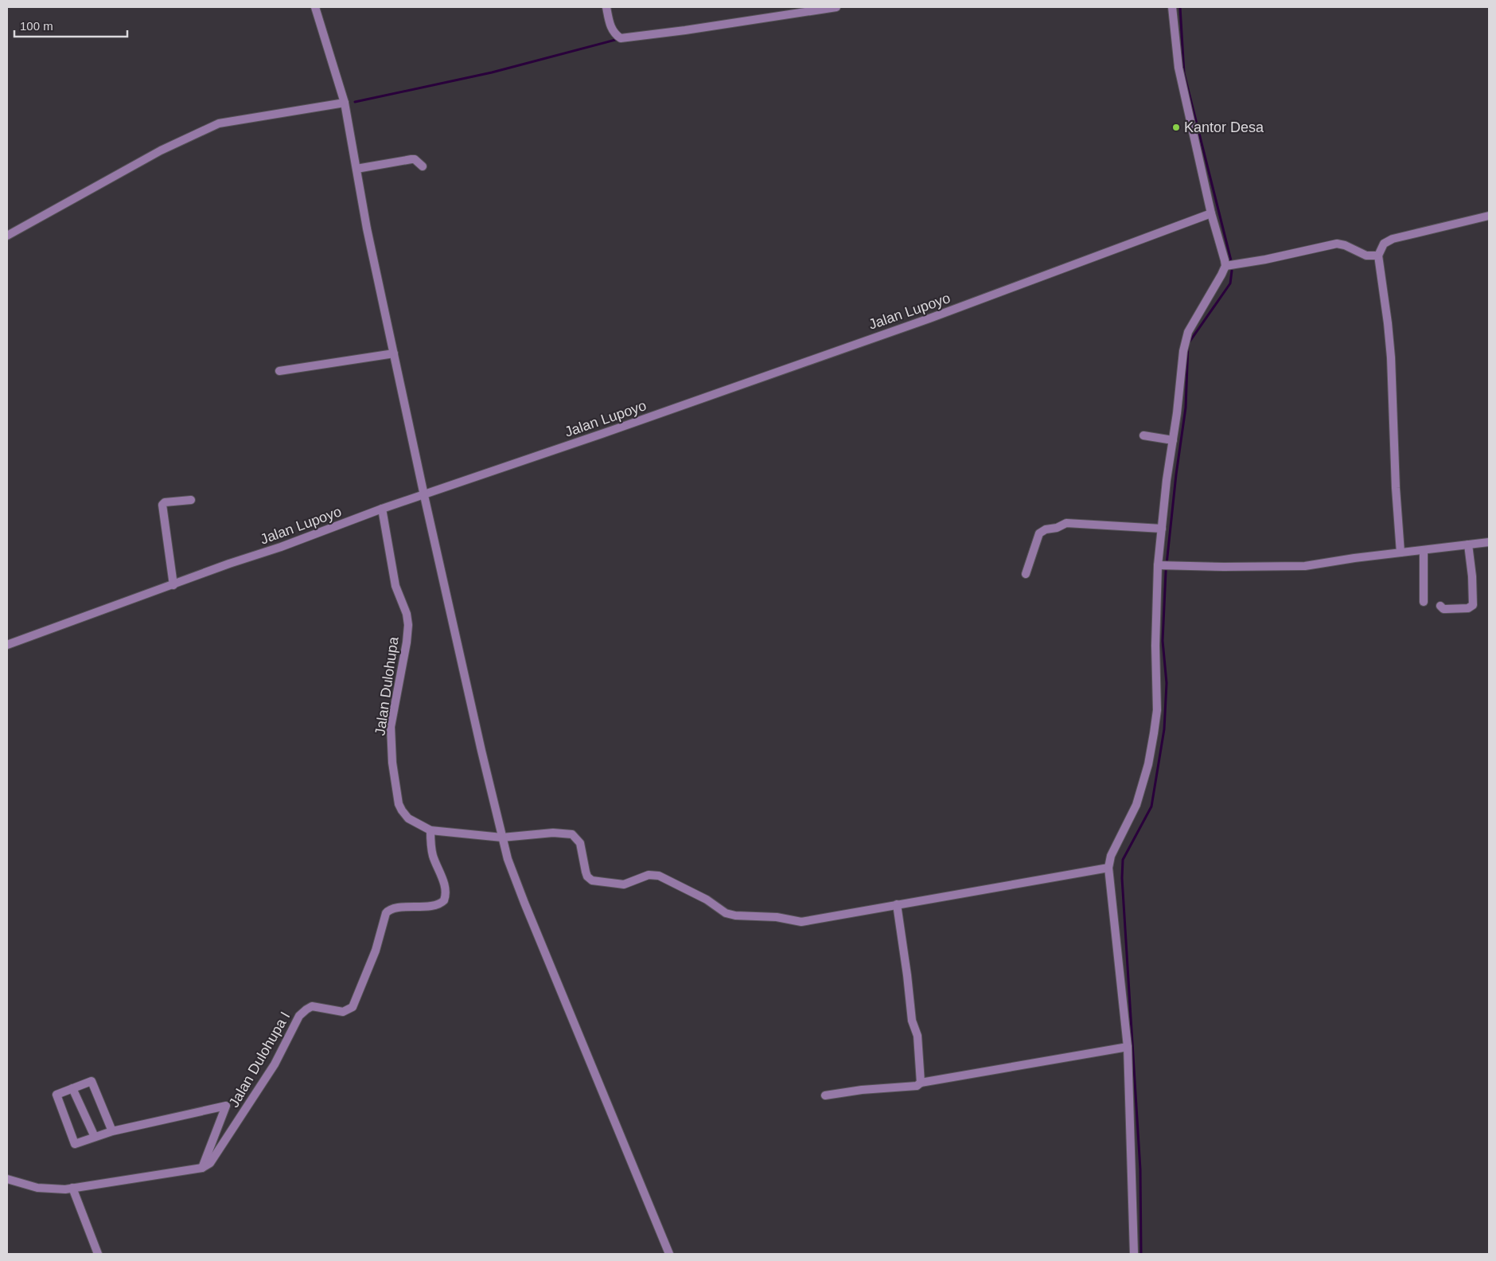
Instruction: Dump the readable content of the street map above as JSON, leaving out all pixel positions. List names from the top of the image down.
{
  "streets": {
    "street": ["Jalan Lupoyo", "Jalan Dulohupa", "Jalan Dulohupa I"]
  },
  "crossings": [
    ["Jalan Lupoyo", "Jalan Dulohupa"],
    ["Jalan Dulohupa", "Jalan Dulohupa I"]
  ],
  "places": ["Kantor Desa"],
  "scale_bar": "100 m"
}
